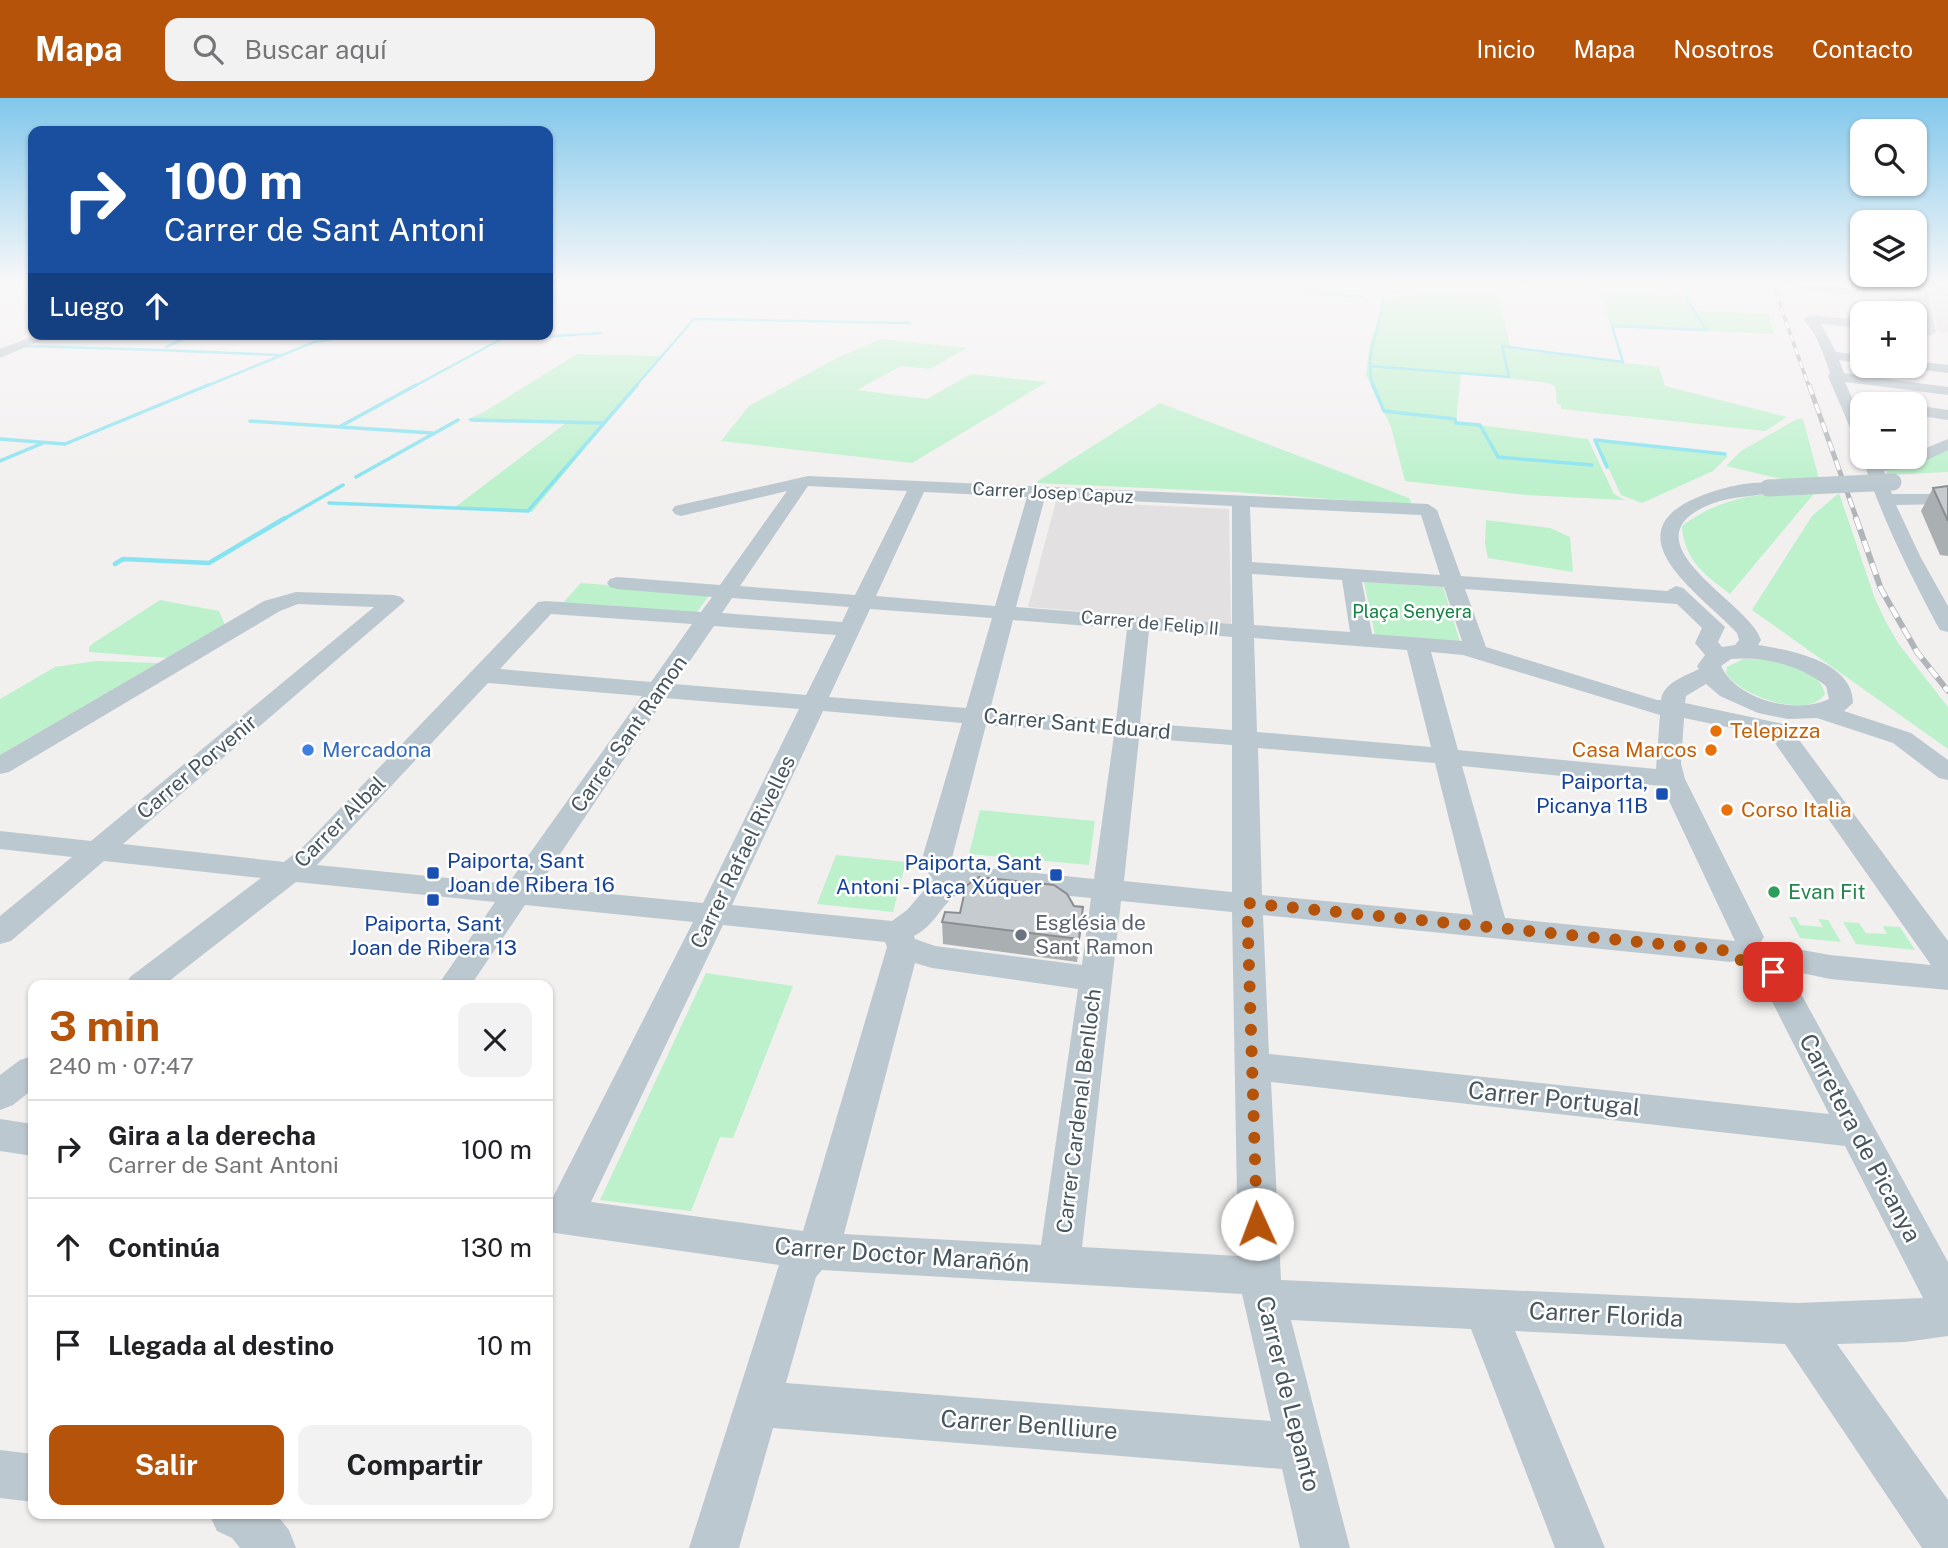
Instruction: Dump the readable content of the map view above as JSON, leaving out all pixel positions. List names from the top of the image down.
{
  "streets": {
    "street": [
      "Carrer Josep Capuz",
      "Carrer de Felip II",
      "Carrer Sant Eduard",
      "Carrer Sant Ramon",
      "Carrer Porvenir",
      "Carrer Albal",
      "Carrer Rafael Rivelles",
      "Carrer Portugal",
      "Carrer Cardenal Benlloch",
      "Carretera de Picanya",
      "Carrer Doctor Marañón",
      "Carrer Florida",
      "Carrer de Lepanto",
      "Carrer Benlliure"
    ]
  },
  "crossings": [
    ["Carrer Josep Capuz", "Carrer Sant Ramon"],
    ["Carrer Josep Capuz", "Carrer Rafael Rivelles"],
    ["Carrer Josep Capuz", "Carrer de Lepanto"],
    ["Carrer de Felip II", "Carrer Sant Ramon"],
    ["Carrer de Felip II", "Carrer Rafael Rivelles"],
    ["Carrer de Felip II", "Carrer Cardenal Benlloch"],
    ["Carrer de Felip II", "Carrer de Lepanto"],
    ["Carrer Sant Eduard", "Carrer Sant Ramon"],
    ["Carrer Sant Eduard", "Carrer Albal"],
    ["Carrer Sant Eduard", "Carrer Rafael Rivelles"],
    ["Carrer Sant Eduard", "Carrer Cardenal Benlloch"],
    ["Carrer Sant Eduard", "Carrer de Lepanto"],
    ["Carrer Sant Ramon", "Carrer Albal"],
    ["Carrer Rafael Rivelles", "Carrer Doctor Marañón"],
    ["Carrer Portugal", "Carretera de Picanya"],
    ["Carrer Portugal", "Carrer de Lepanto"],
    ["Carrer Cardenal Benlloch", "Carrer Doctor Marañón"],
    ["Carrer Doctor Marañón", "Carrer Florida"],
    ["Carrer Doctor Marañón", "Carrer de Lepanto"],
    ["Carrer Florida", "Carrer de Lepanto"],
    ["Carrer de Lepanto", "Carrer Benlliure"]
  ],
  "parks": ["Plaça Senyera"],
  "places": {
    "other": [
      "Telepizza",
      "Mercadona",
      "Casa Marcos",
      "Corso Italia",
      "Evan Fit",
      "Església de Sant Ramon"
    ],
    "transit": [
      "Paiporta, Picanya 11B",
      "Paiporta, Sant Joan de Ribera 16",
      "Paiporta, Sant Antoni - Plaça Xúquer",
      "Paiporta, Sant Joan de Ribera 13"
    ]
  },
  "page": {
    "header": "Mapa",
    "search": "Buscar aquí",
    "nav": [
      "Inicio",
      "Mapa",
      "Nosotros",
      "Contacto"
    ],
    "map_buttons": ["+", "−"],
    "turn": ["100 m", "Carrer de Sant Antoni"],
    "then": "Luego",
    "heading": ["3 min", "240 m · 07:47"],
    "list": [
      {
        "name": "Gira a la derecha",
        "note": "Carrer de Sant Antoni",
        "value": "100 m"
      },
      {
        "name": "Continúa",
        "value": "130 m"
      },
      {
        "name": "Llegada al destino",
        "value": "10 m"
      }
    ],
    "buttons": ["Salir", "Compartir"]
  }
}
